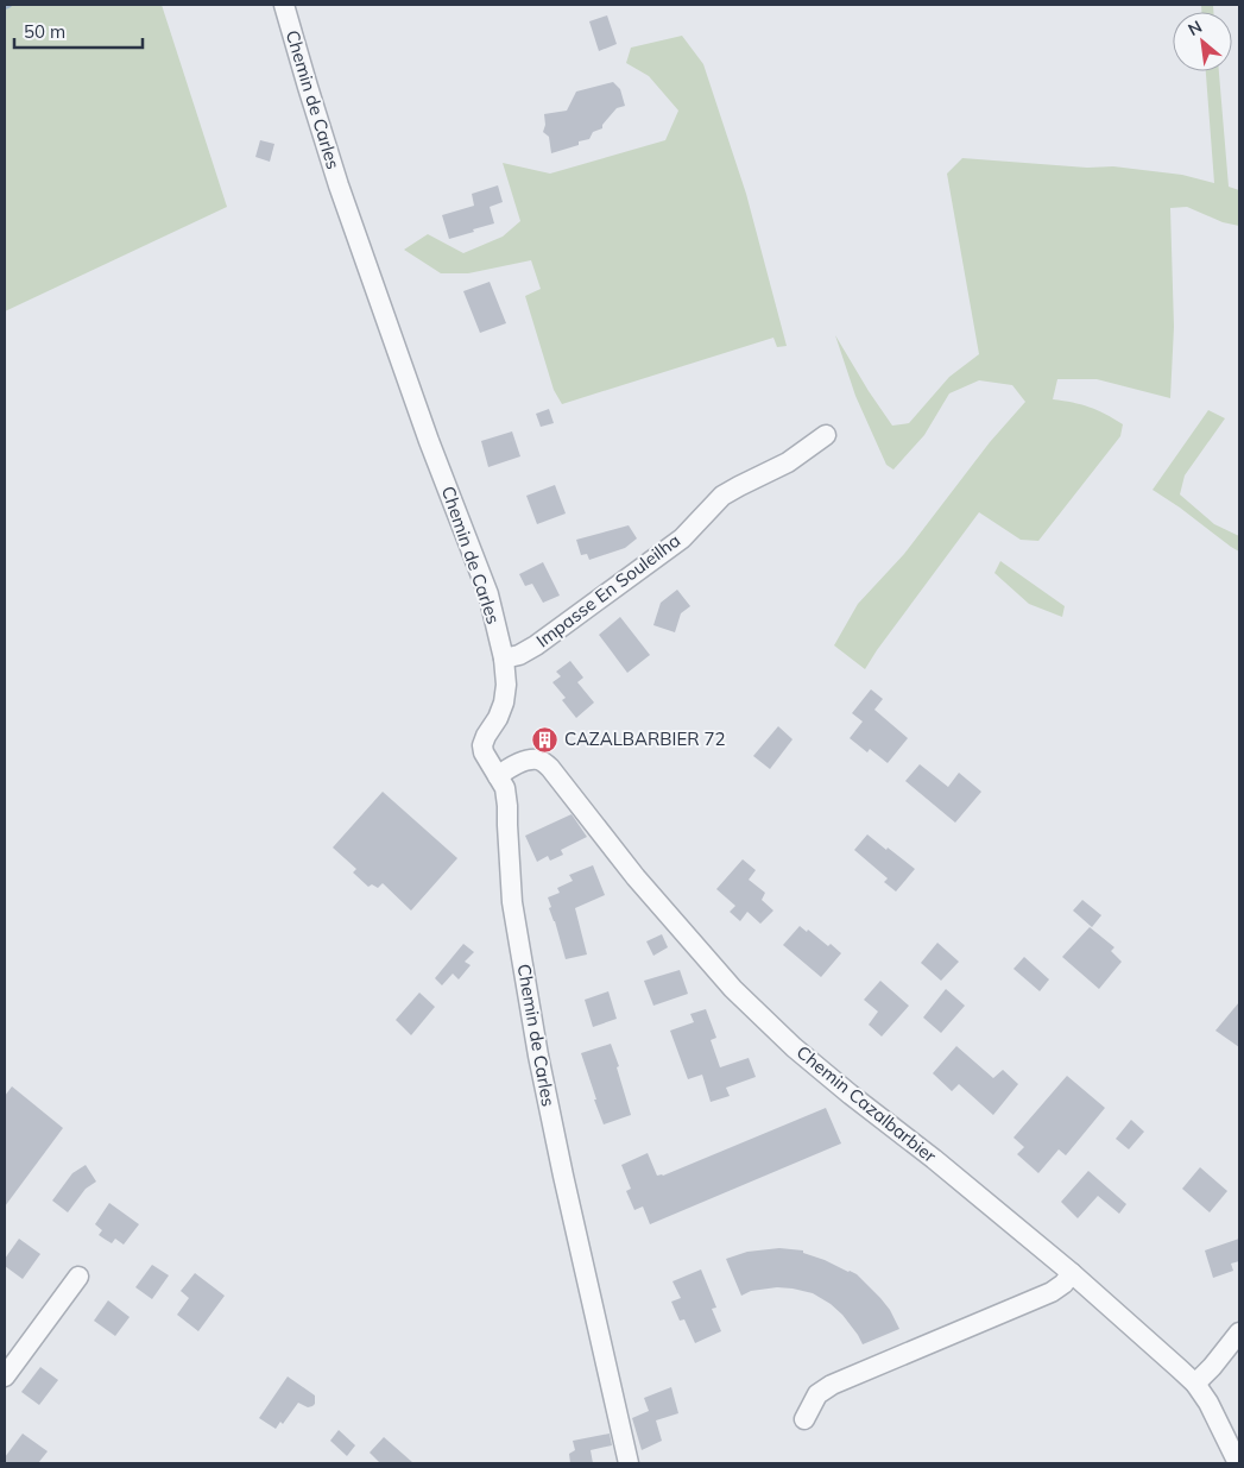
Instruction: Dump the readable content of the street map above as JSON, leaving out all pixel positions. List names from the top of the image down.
{
  "streets": {
    "street": ["Chemin de Carles", "Impasse En Souleilha", "Chemin Cazalbarbier"]
  },
  "crossings": [
    ["Chemin de Carles", "Impasse En Souleilha"],
    ["Chemin de Carles", "Chemin Cazalbarbier"]
  ],
  "places": {
    "building": ["CAZALBARBIER 72"]
  },
  "scale_bar": "50 m",
  "north": "top left"
}
